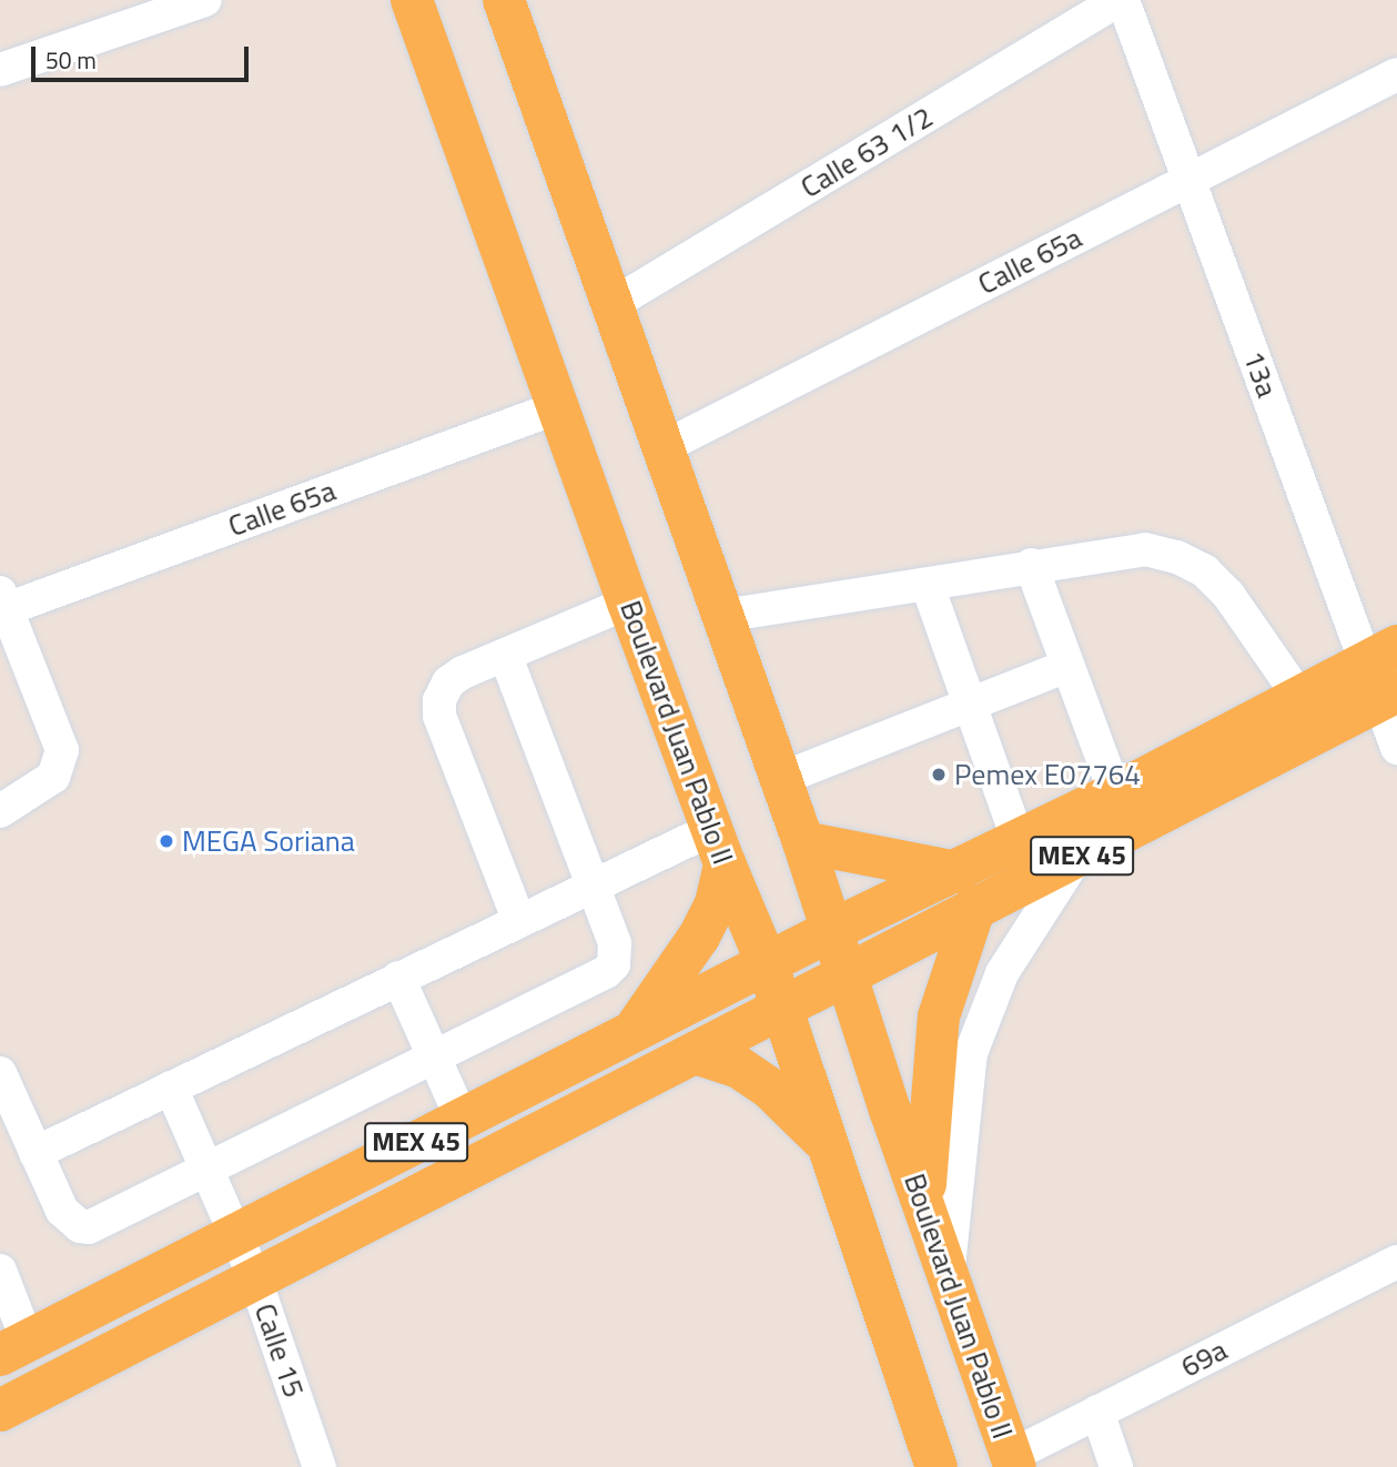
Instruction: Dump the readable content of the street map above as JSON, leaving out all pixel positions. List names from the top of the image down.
{
  "streets": {
    "main road": ["Boulevard Juan Pablo II", "MEX 45"],
    "street": [
      "Calle 63 1/2",
      "Calle 65a",
      "13a",
      "Calle 15",
      "69a"
    ]
  },
  "crossings": [
    ["Calle 63 1/2", "13a"],
    ["Calle 63 1/2", "Boulevard Juan Pablo II"],
    ["Calle 65a", "13a"],
    ["Calle 65a", "Boulevard Juan Pablo II"],
    ["13a", "MEX 45"],
    ["Boulevard Juan Pablo II", "MEX 45"],
    ["Boulevard Juan Pablo II", "69a"],
    ["MEX 45", "Calle 15"]
  ],
  "places": ["Pemex E07764", "MEGA Soriana"],
  "scale_bar": "50 m"
}
